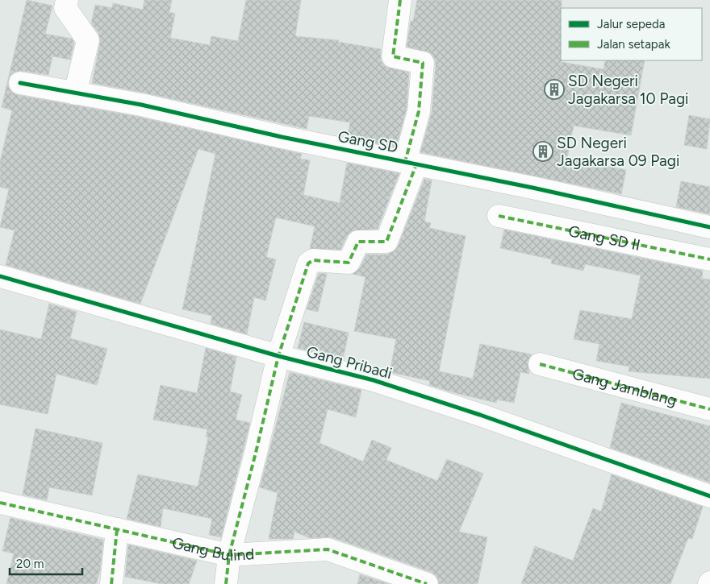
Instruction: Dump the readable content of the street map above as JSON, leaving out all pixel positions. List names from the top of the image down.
{
  "streets": {
    "street": [
      "Gang SD",
      "Gang SD II",
      "Gang Pribadi",
      "Gang Jamblang",
      "Gang Bulind"
    ]
  },
  "places": {
    "building": ["SD Negeri Jagakarsa 10 Pagi", "SD Negeri Jagakarsa 09 Pagi"]
  },
  "legend": ["Jalur sepeda", "Jalan setapak"],
  "scale_bar": "20 m"
}
